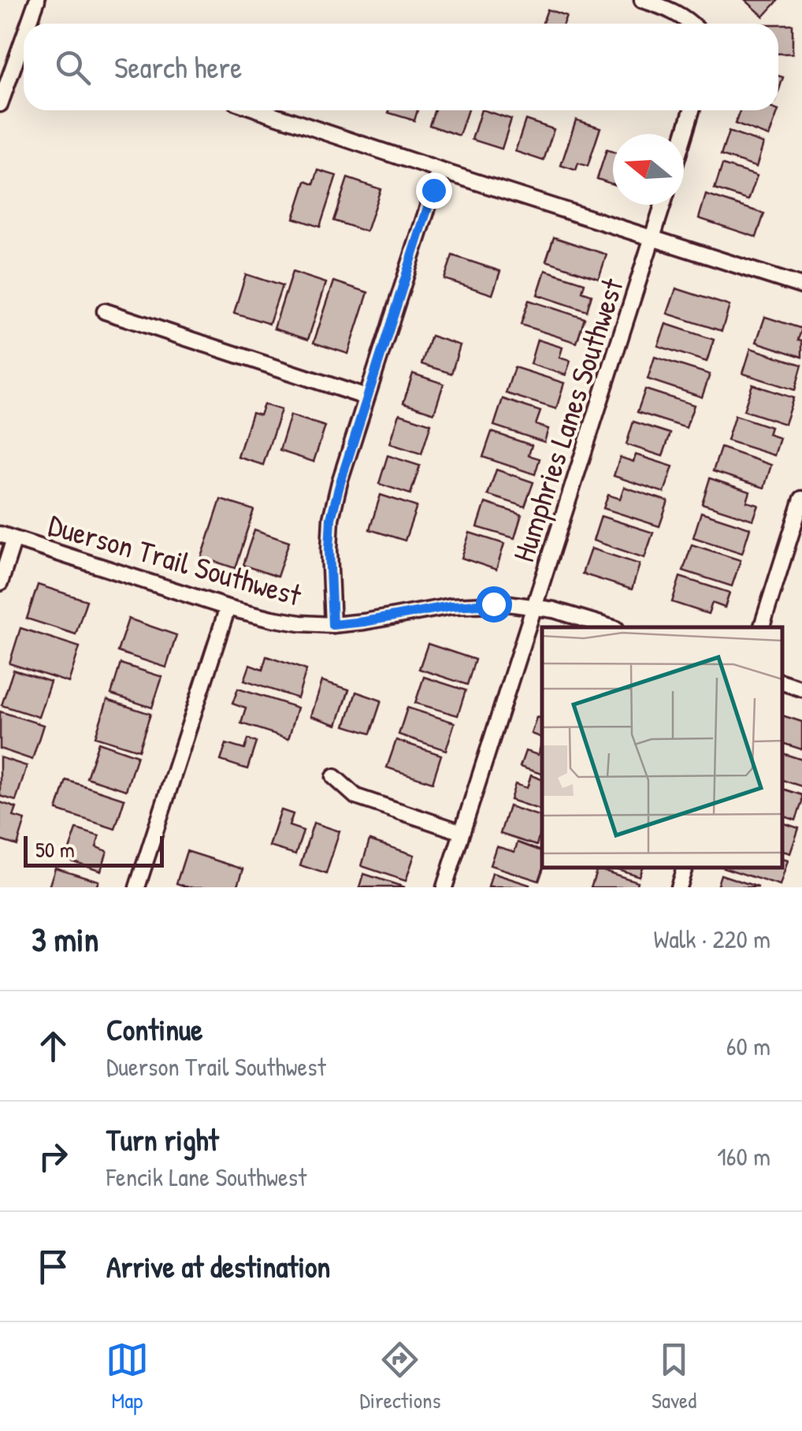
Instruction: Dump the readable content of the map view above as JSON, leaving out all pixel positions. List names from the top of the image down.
{
  "streets": {
    "street": ["Humphries Lanes Southwest", "Duerson Trail Southwest"]
  },
  "crossings": [
    ["Humphries Lanes Southwest", "Duerson Trail Southwest"]
  ],
  "scale_bar": "50 m",
  "north": "left",
  "page": {
    "search": "Search here",
    "scale": "50 m",
    "heading": ["3 min", "Walk · 220 m"],
    "list": [
      ["Continue", "Duerson Trail Southwest", "60 m"],
      ["Turn right", "Fencik Lane Southwest", "160 m"],
      "Arrive at destination"
    ],
    "nav": ["Map", "Directions", "Saved"]
  }
}
